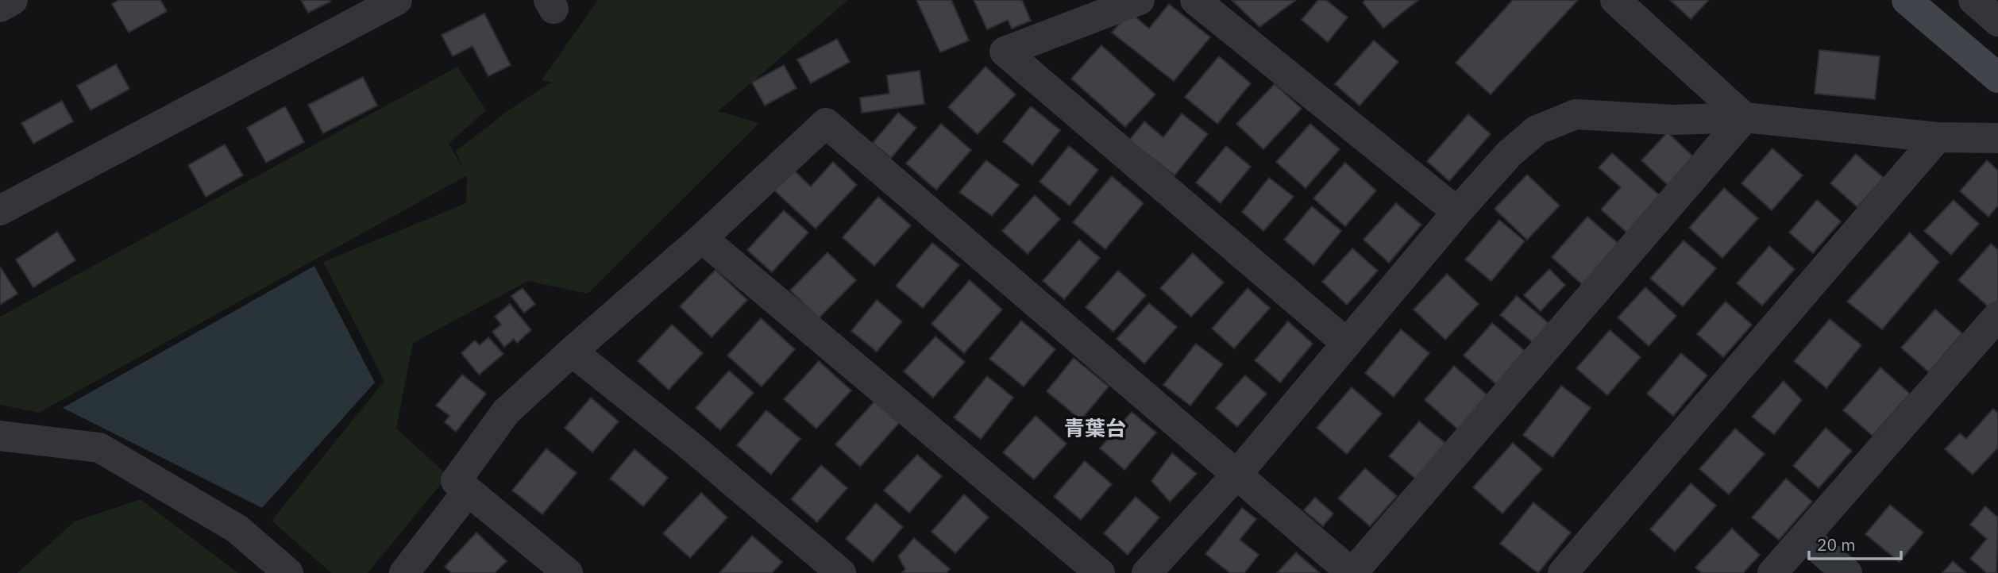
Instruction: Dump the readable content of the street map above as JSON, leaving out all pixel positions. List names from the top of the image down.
{
  "districts": ["青葉台"],
  "scale_bar": "20 m"
}
